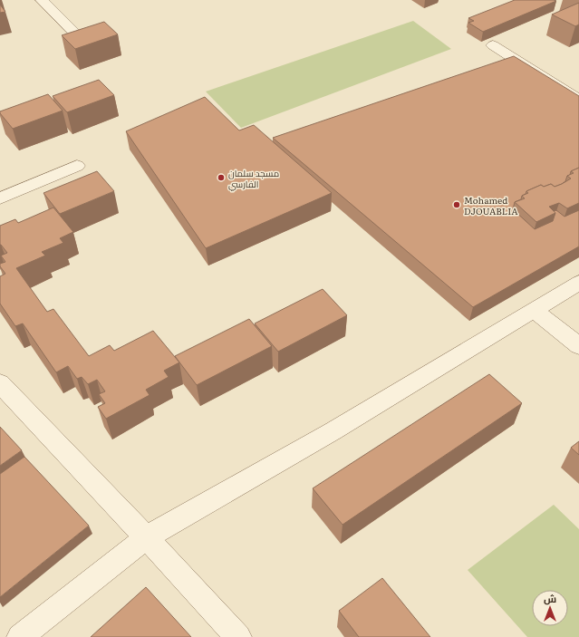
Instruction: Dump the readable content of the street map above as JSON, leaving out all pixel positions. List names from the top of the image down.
{
  "places": ["مسجد سلمان الفارسي", "Mohamed DJOUABLIA"],
  "north": "top"
}
